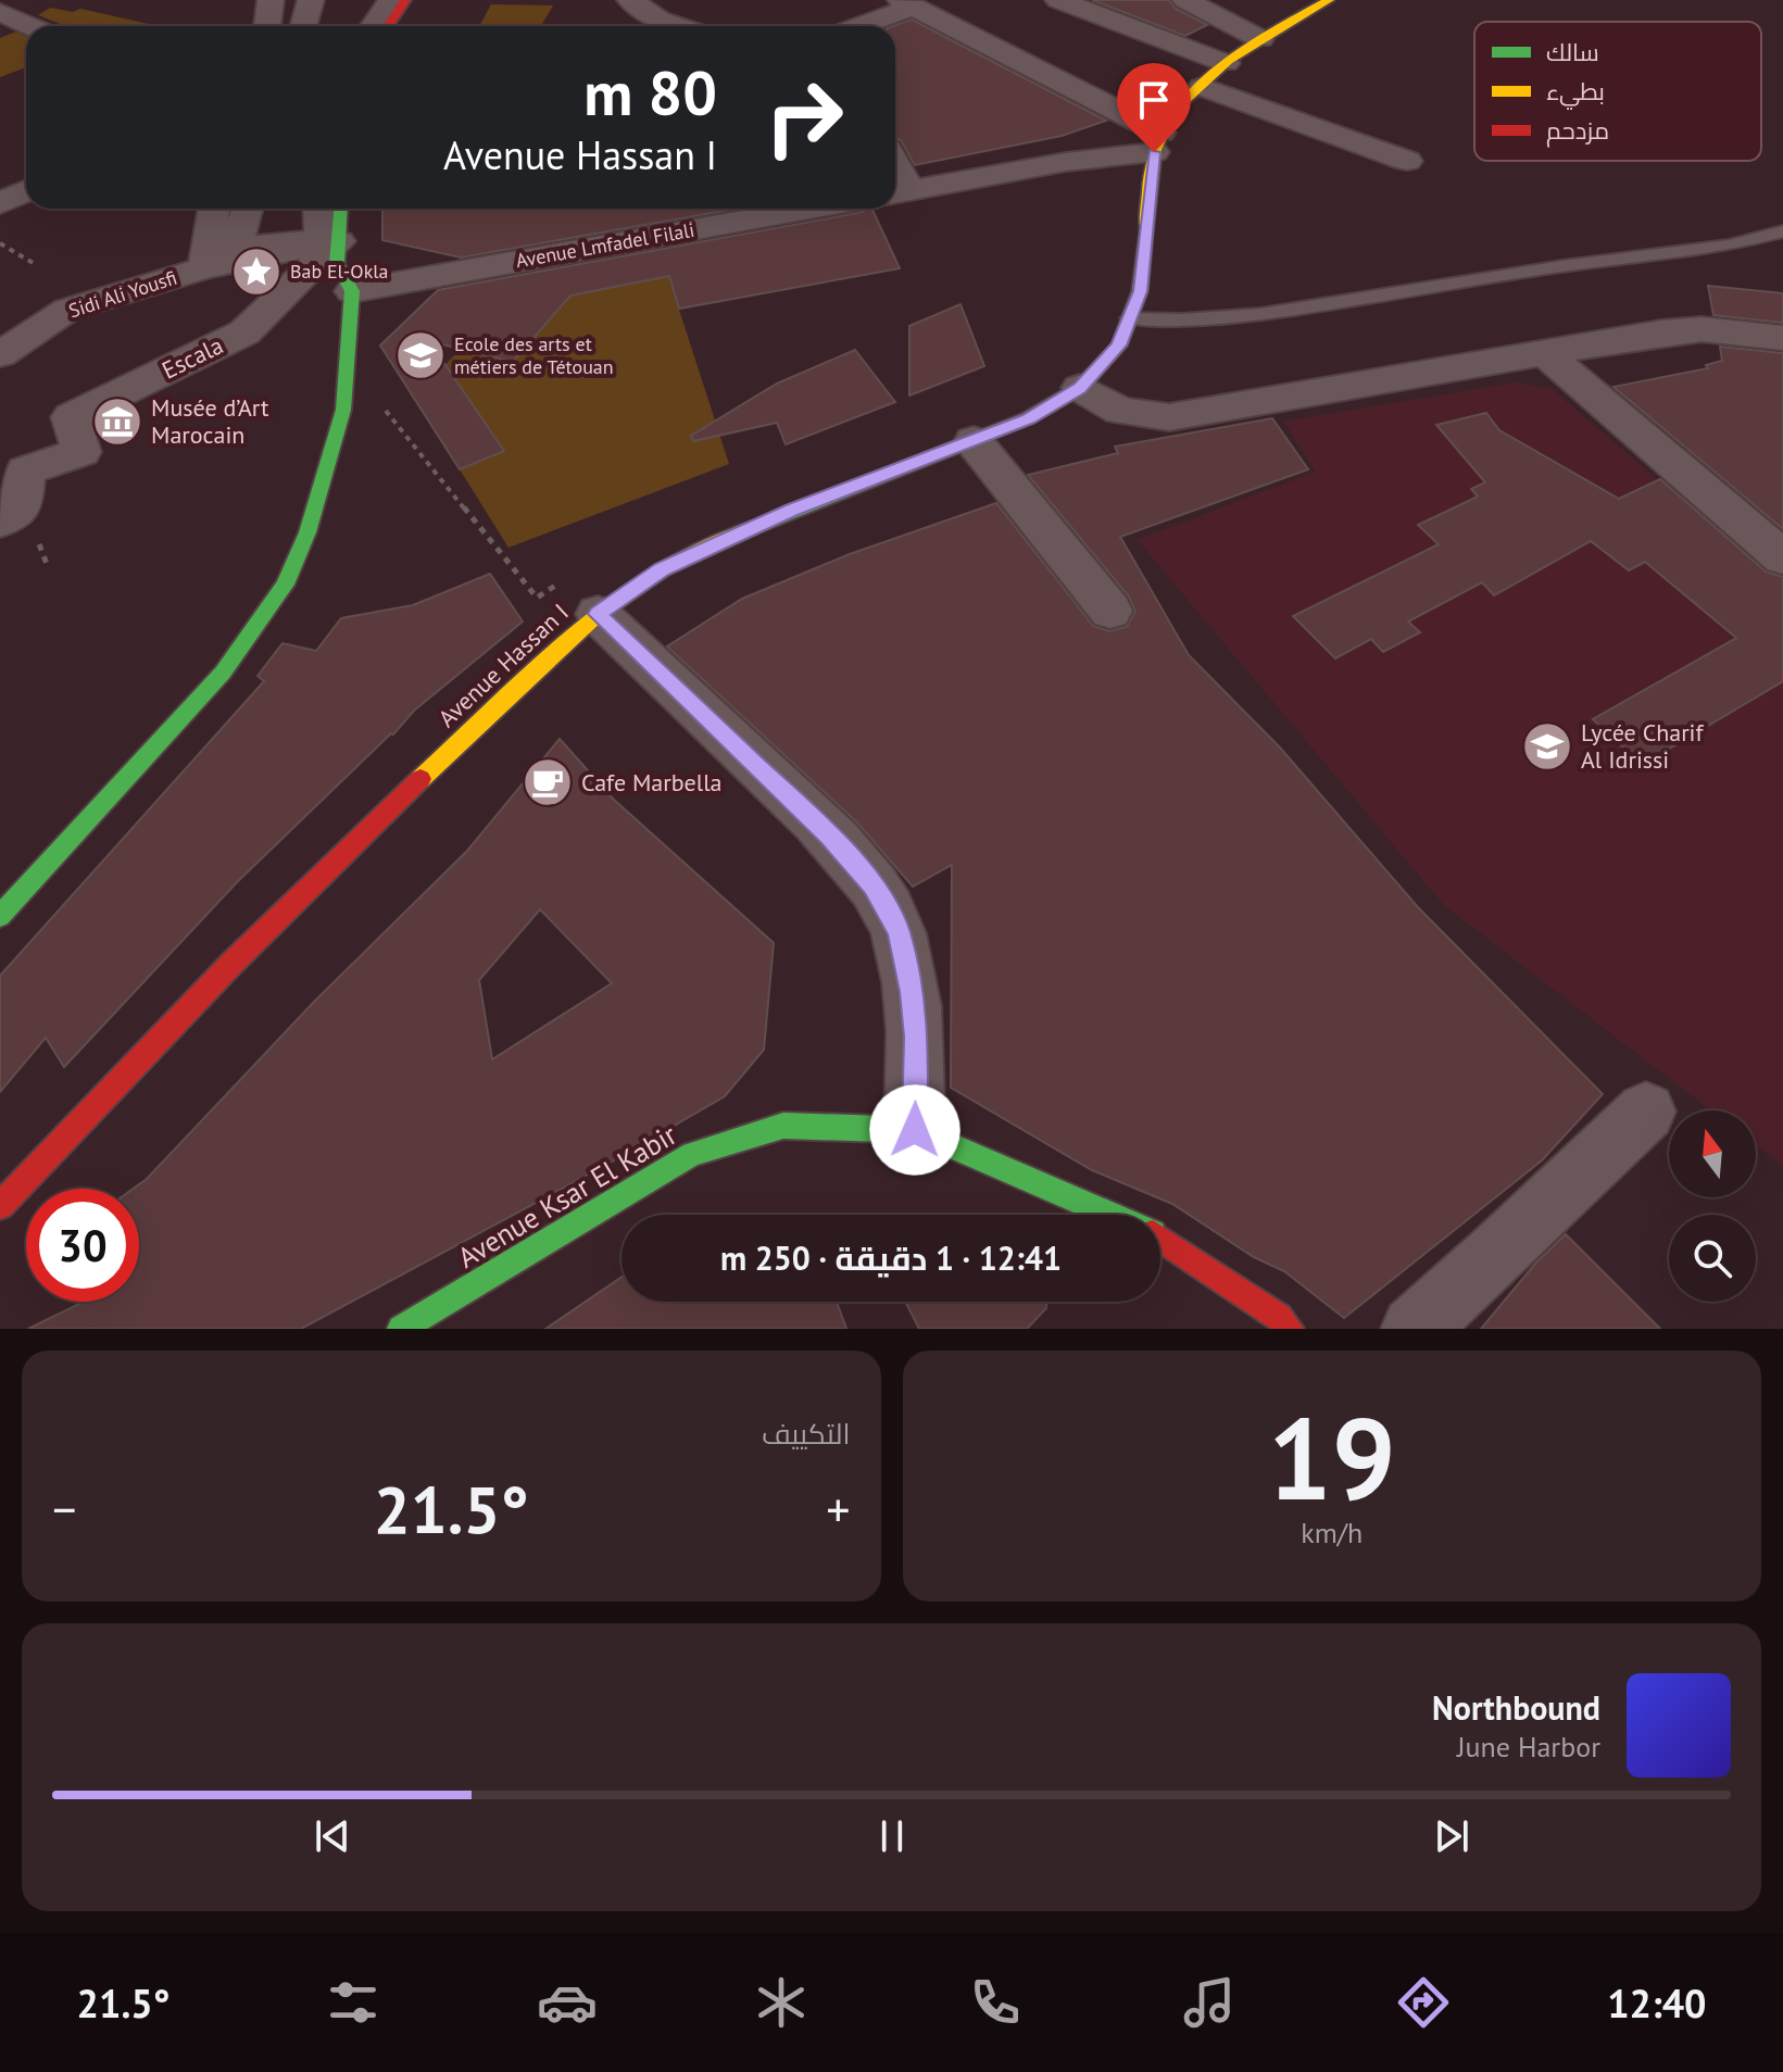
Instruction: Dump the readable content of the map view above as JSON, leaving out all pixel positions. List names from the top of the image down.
{
  "streets": {
    "main road": ["Avenue Hassan I", "Avenue Ksar El Kabir"],
    "street": ["Avenue Lmfadel Filali", "Sidi Ali Yousfi", "Escala"]
  },
  "crossings": [
    ["Sidi Ali Yousfi", "Escala"]
  ],
  "places": {
    "place": ["Bab El-Okla"],
    "school or university": ["Ecole des arts et métiers de Tétouan", "Lycée Charif Al Idrissi"],
    "museum": ["Musée d’Art Marocain"],
    "cafe": ["Cafe Marbella"]
  },
  "legend": ["سالك", "بطيء", "مزدحم"],
  "north": "top",
  "page": {
    "turn": ["80 m", "Avenue Hassan I"],
    "limit": "30",
    "trip": "12:41 · 1 دقيقة · 250 m",
    "tile": [
      ["19", "km/h"],
      "التكييف"
    ],
    "heat": ["−", "21.5°", "+"],
    "song": ["Northbound", "June Harbor"],
    "tabs": ["12:40", "21.5°"]
  }
}
